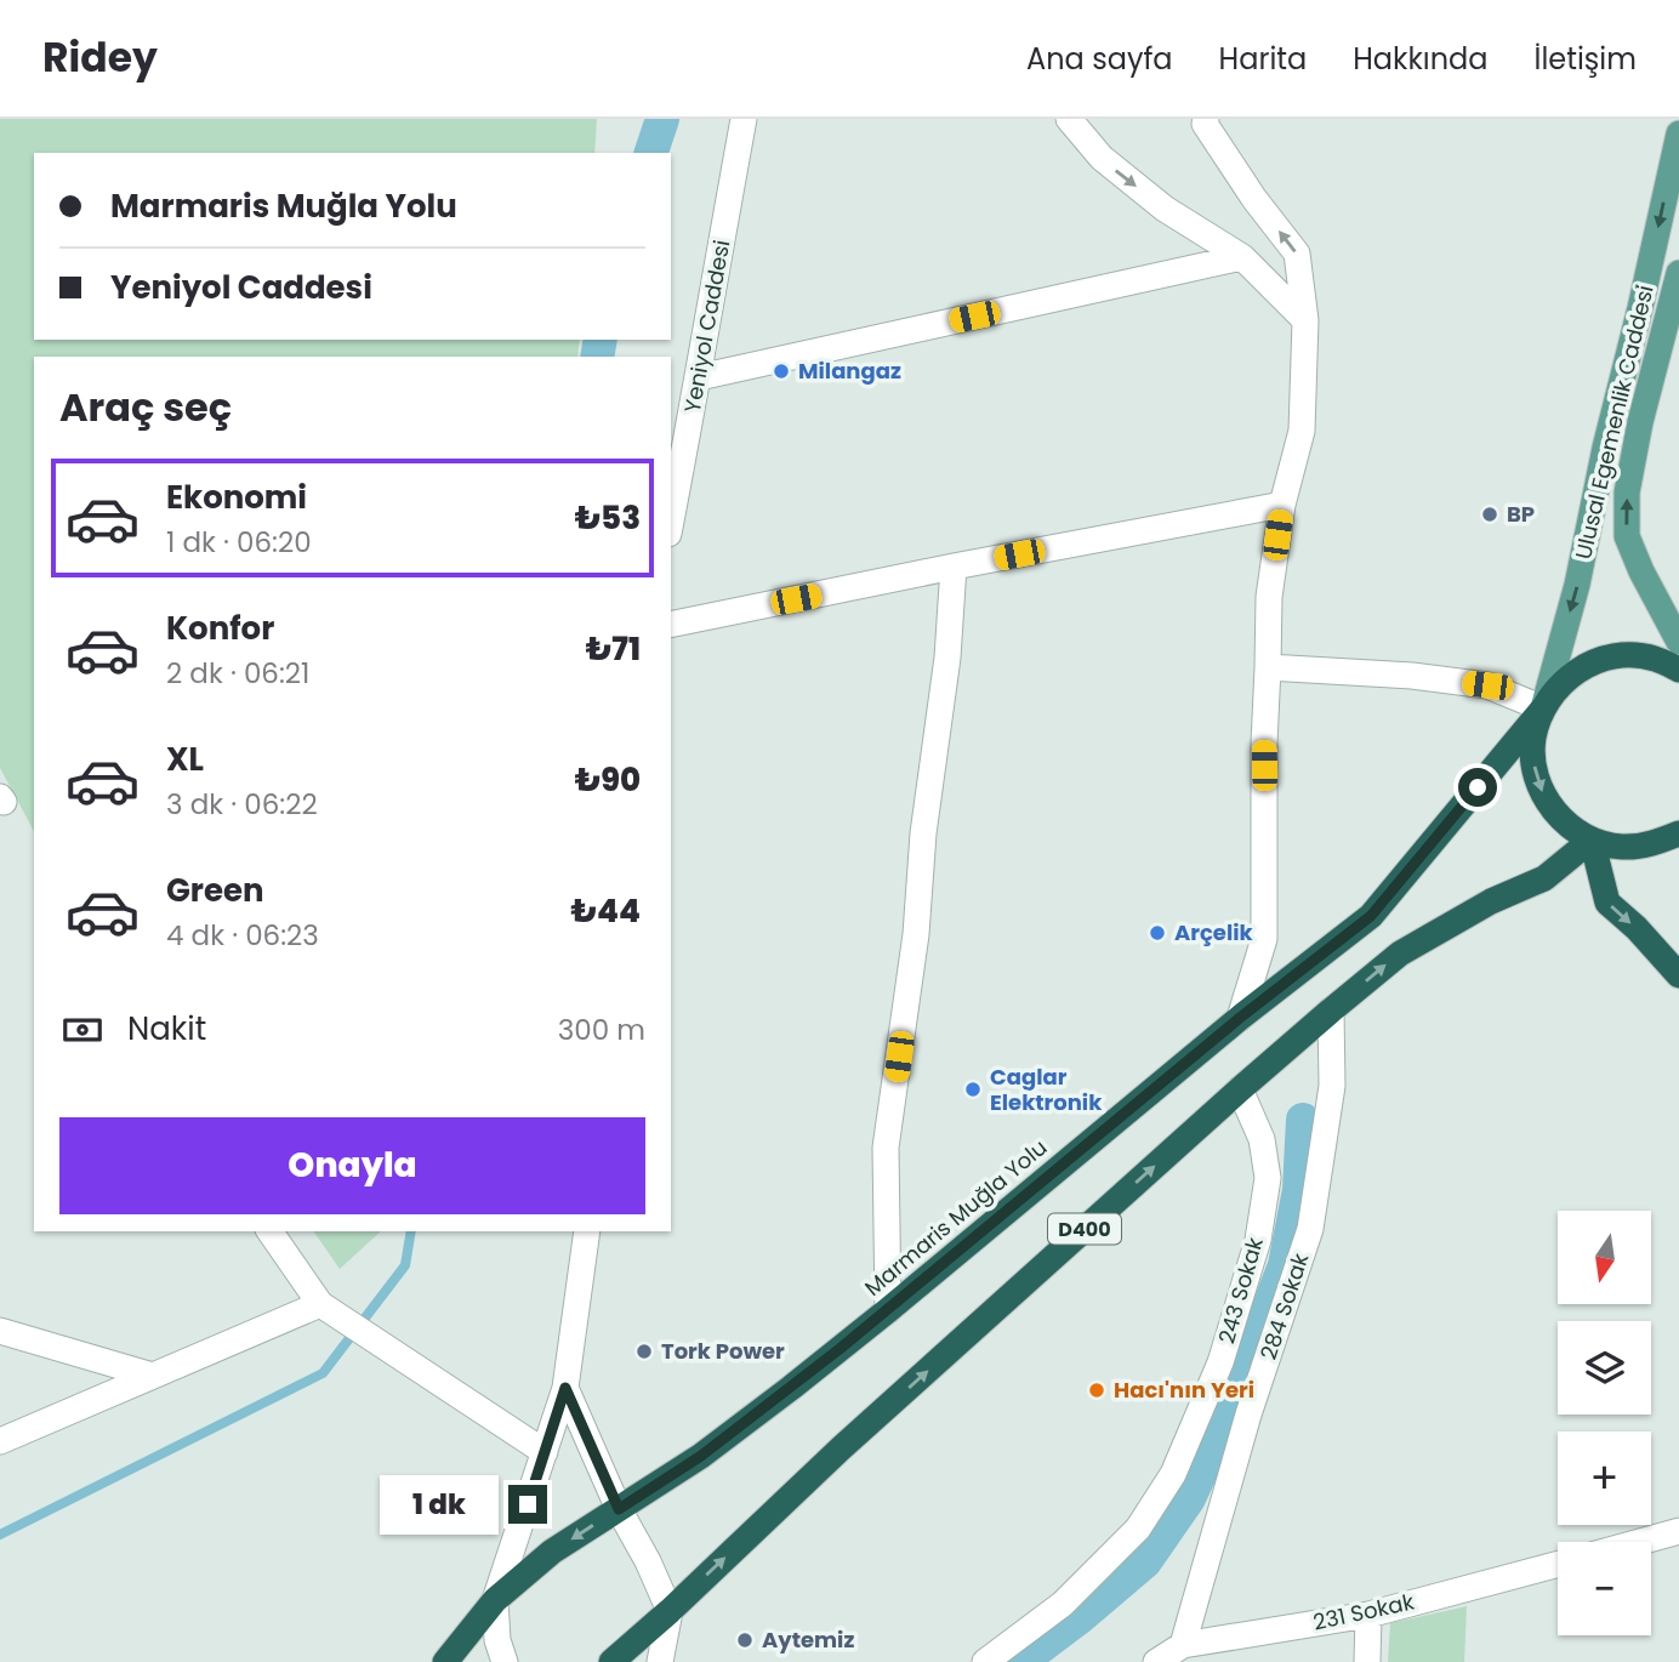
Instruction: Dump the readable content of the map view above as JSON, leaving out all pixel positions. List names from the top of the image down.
{
  "streets": {
    "highway": ["Marmaris Muğla Yolu", "D400"],
    "main road": ["Ulusal Egemenlik Caddesi"],
    "street": [
      "Yeniyol Caddesi",
      "243 Sokak",
      "284 Sokak",
      "231 Sokak"
    ]
  },
  "crossings": [
    ["Ulusal Egemenlik Caddesi", "Marmaris Muğla Yolu"],
    ["Ulusal Egemenlik Caddesi", "D400"],
    ["Marmaris Muğla Yolu", "D400"],
    ["D400", "243 Sokak"],
    ["D400", "284 Sokak"],
    ["284 Sokak", "231 Sokak"]
  ],
  "places": [
    "Milangaz",
    "BP",
    "Arçelik",
    "Caglar Elektronik",
    "Tork Power",
    "Hacı'nın Yeri",
    "Aytemiz"
  ],
  "north": "bottom",
  "page": {
    "header": "Ridey",
    "nav": [
      "Ana sayfa",
      "Harita",
      "Hakkında",
      "İletişim"
    ],
    "banner": ["Marmaris Muğla Yolu", "Yeniyol Caddesi"],
    "heading": "Araç seç",
    "list": [
      {
        "name": "Ekonomi",
        "note": "1 dk · 06:20",
        "value": "₺53"
      },
      {
        "name": "Konfor",
        "note": "2 dk · 06:21",
        "value": "₺71"
      },
      {
        "name": "XL",
        "note": "3 dk · 06:22",
        "value": "₺90"
      },
      {
        "name": "Green",
        "note": "4 dk · 06:23",
        "value": "₺44"
      }
    ],
    "pay": ["Nakit", "300 m"],
    "buttons": "Onayla",
    "map_buttons": ["+", "−"],
    "bubble": "1 dk"
  }
}
